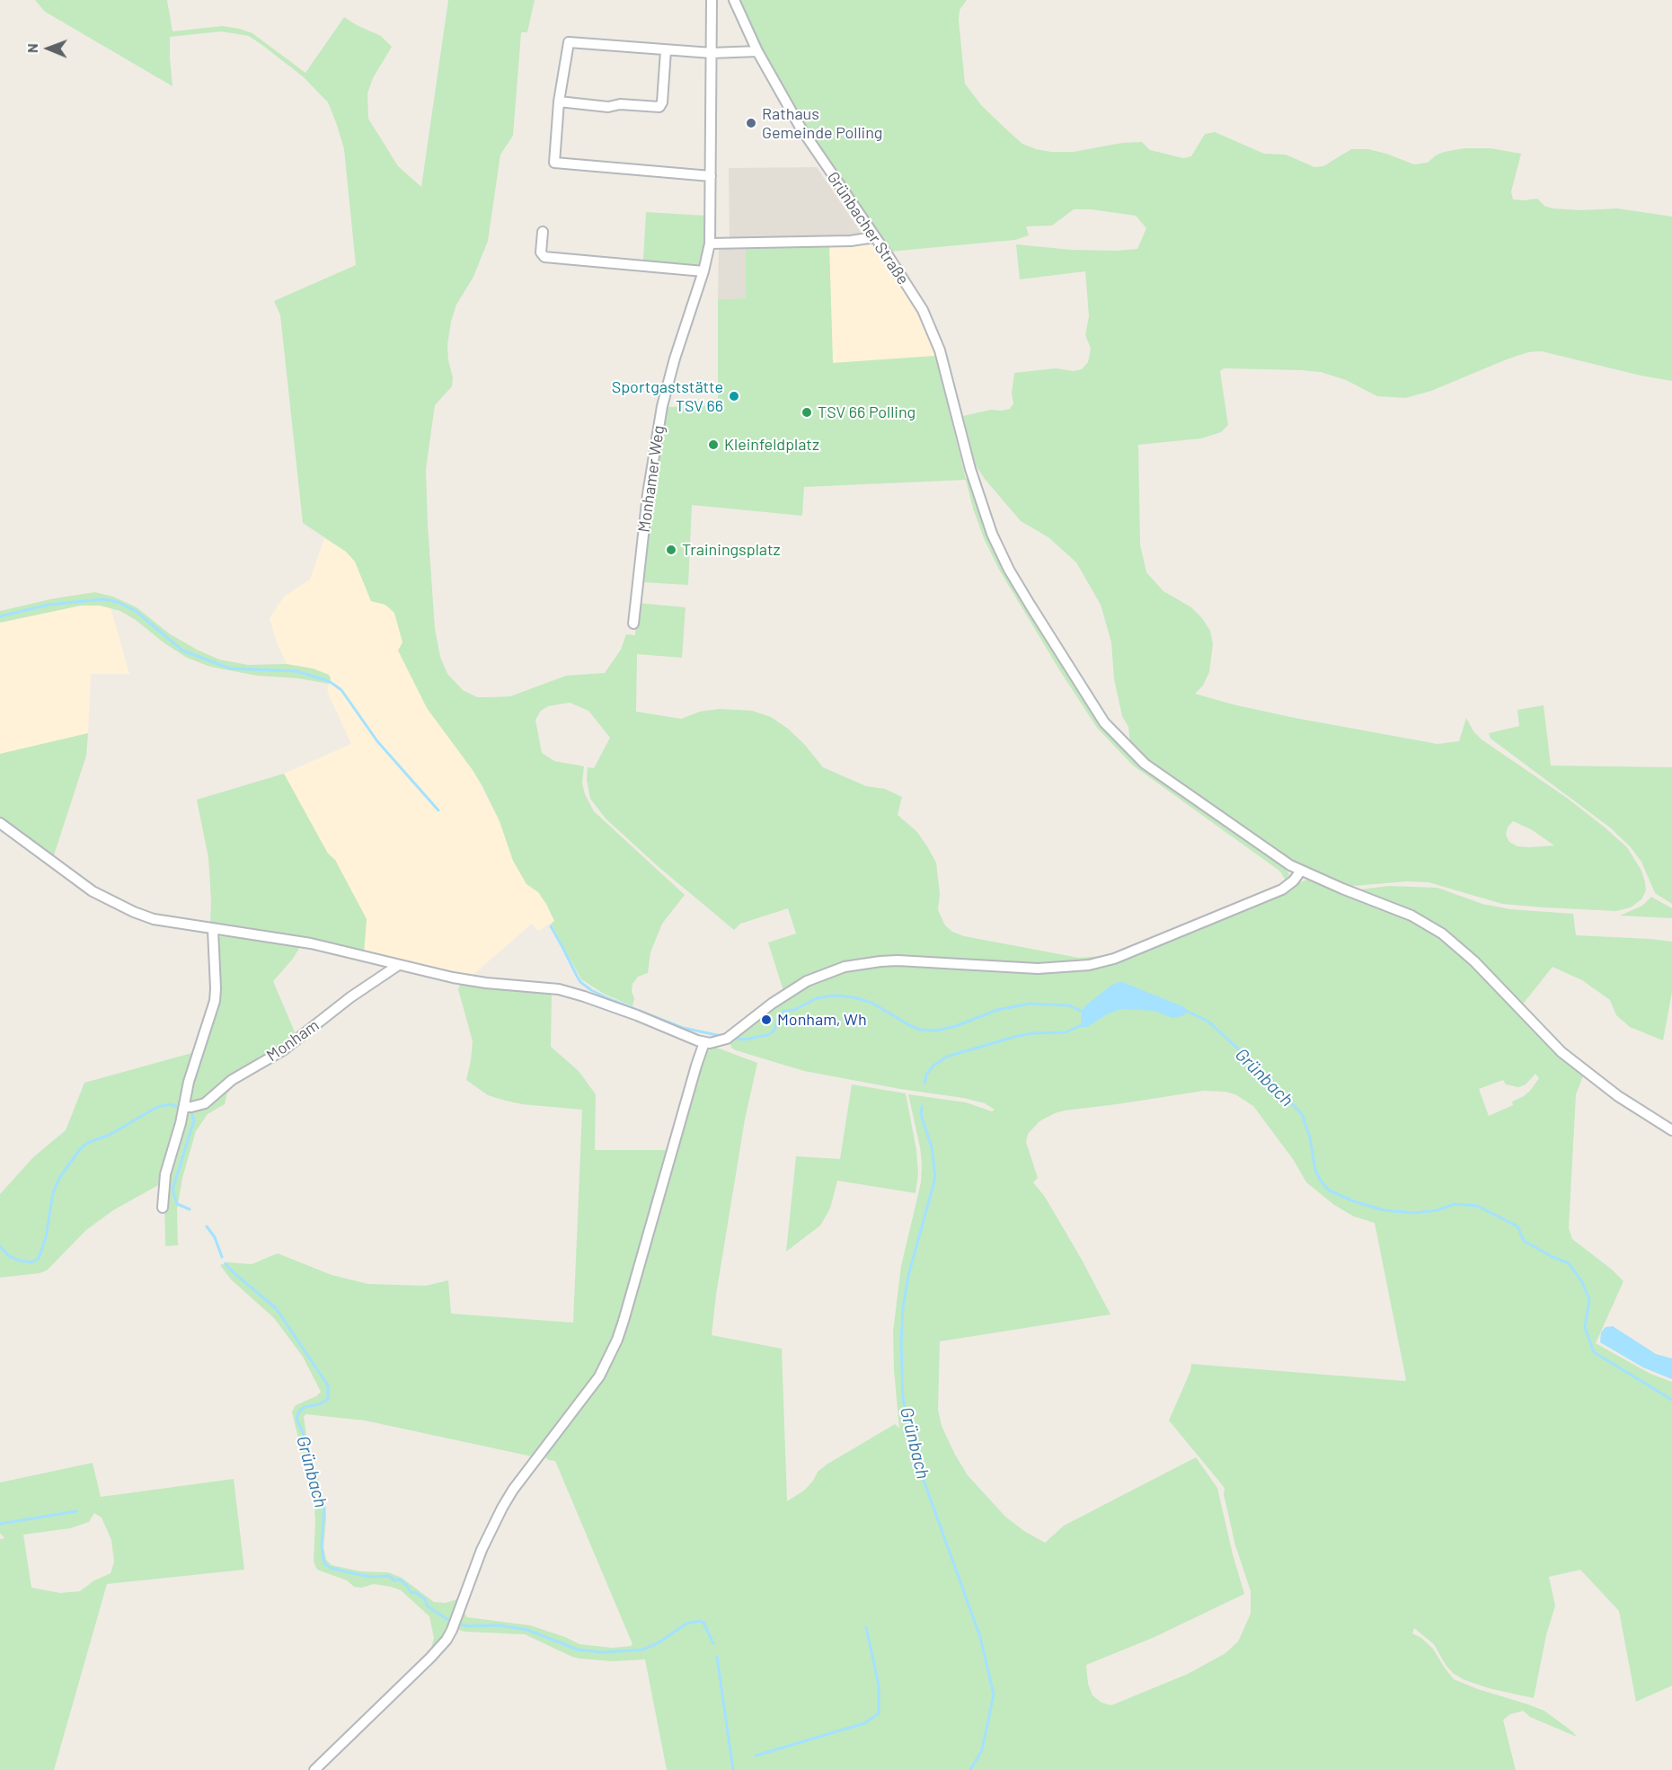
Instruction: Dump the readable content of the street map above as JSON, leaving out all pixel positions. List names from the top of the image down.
{
  "streets": {
    "street": ["Grünbacher Straße", "Monhamer Weg", "Monham"]
  },
  "water": ["Grünbach"],
  "places": [
    "Rathaus Gemeinde Polling",
    "Sportgaststätte TSV 66",
    "TSV 66 Polling",
    "Kleinfeldplatz",
    "Trainingsplatz",
    "Monham, Wh"
  ],
  "north": "left"
}
